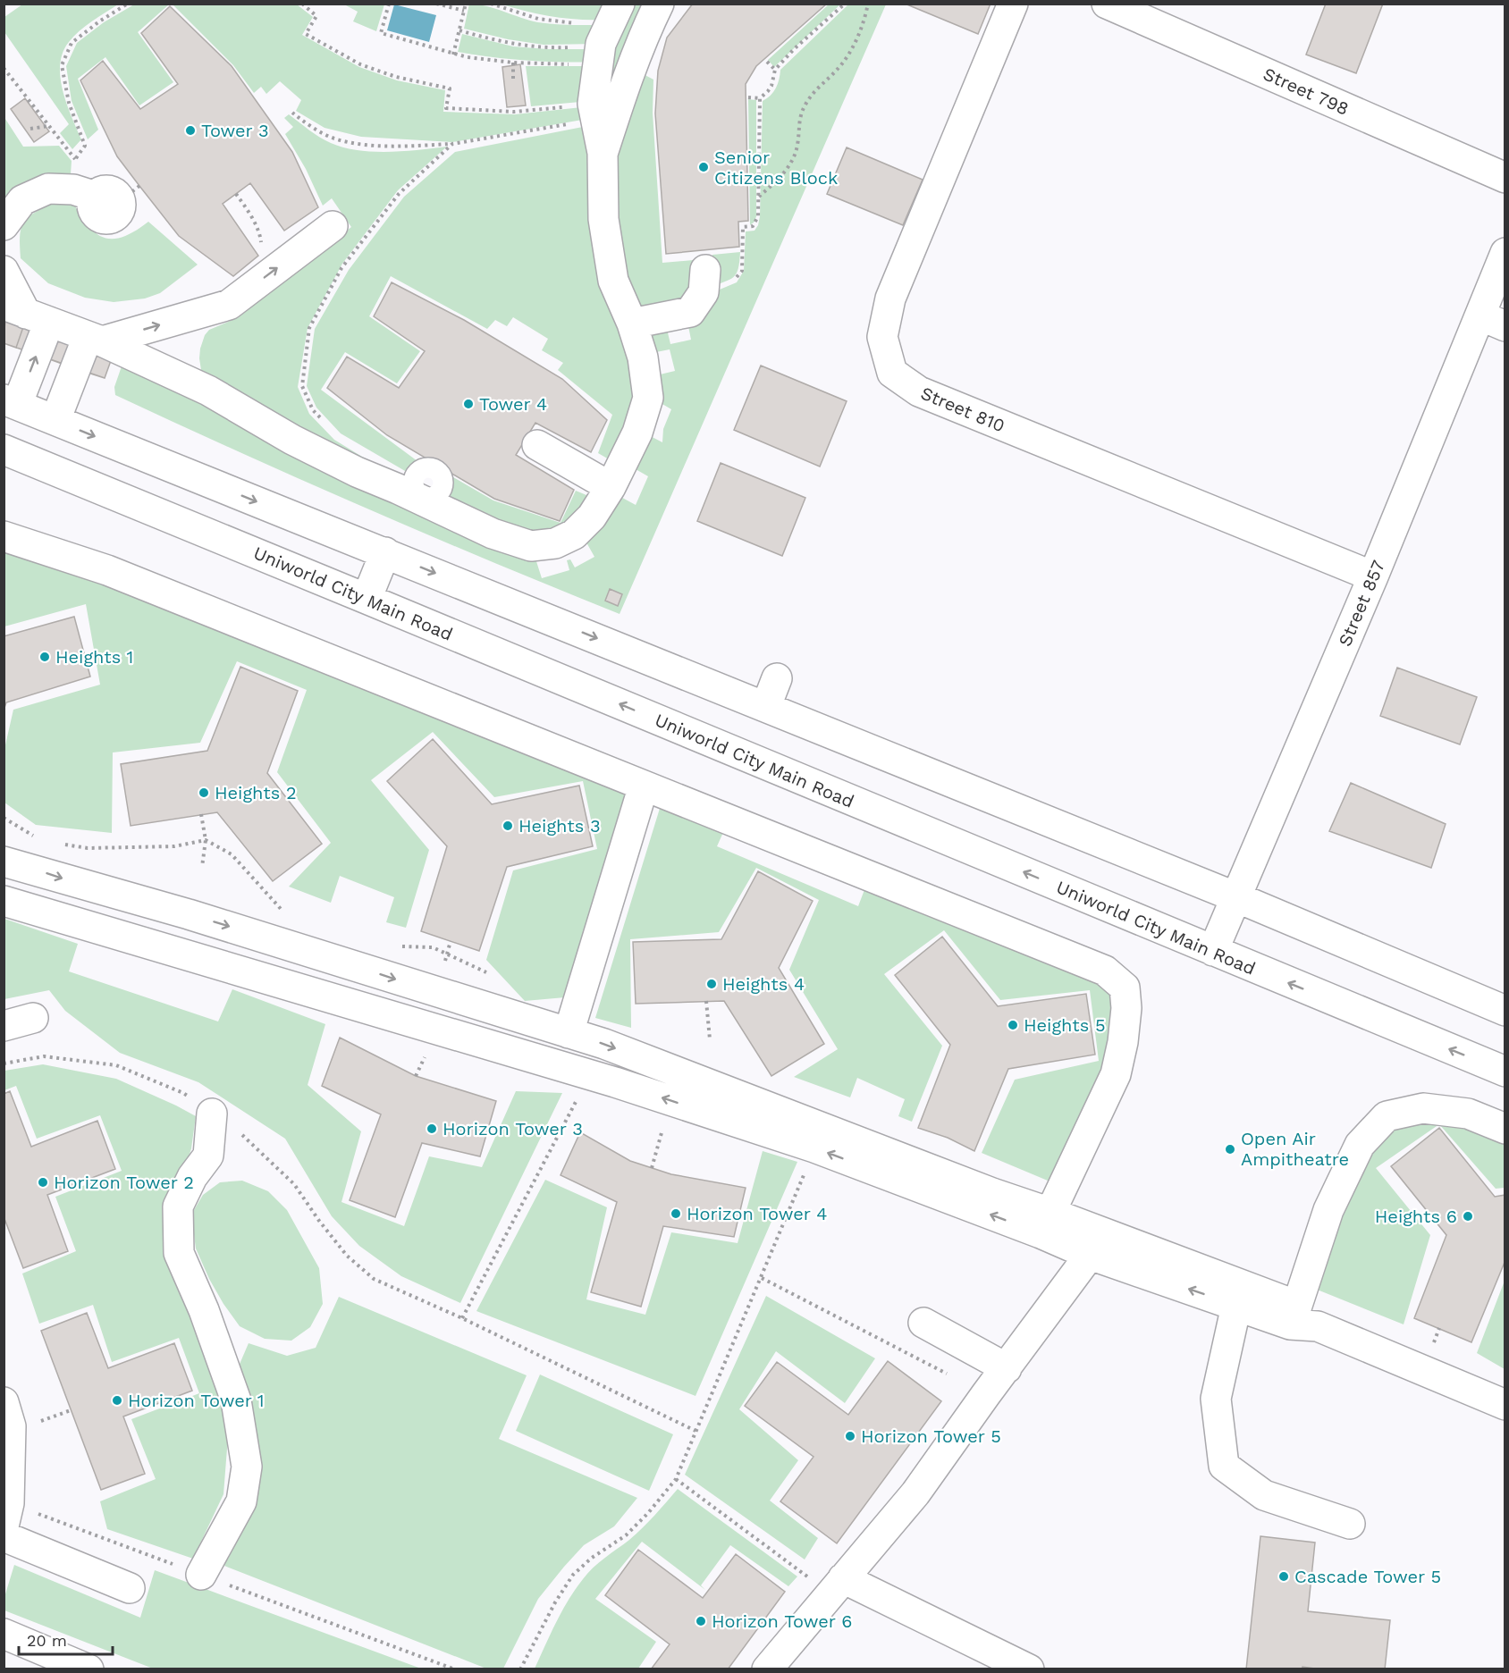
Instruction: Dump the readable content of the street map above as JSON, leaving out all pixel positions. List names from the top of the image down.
{
  "streets": {
    "street": [
      "Street 798",
      "Street 810",
      "Uniworld City Main Road",
      "Street 857"
    ]
  },
  "crossings": [
    ["Street 810", "Street 857"],
    ["Uniworld City Main Road", "Street 857"]
  ],
  "places": [
    "Tower 3",
    "Senior Citizens Block",
    "Tower 4",
    "Heights 1",
    "Heights 2",
    "Heights 3",
    "Heights 4",
    "Heights 5",
    "Horizon Tower 3",
    "Open Air Ampitheatre",
    "Horizon Tower 2",
    "Horizon Tower 4",
    "Heights 6",
    "Horizon Tower 1",
    "Horizon Tower 5",
    "Cascade Tower 5",
    "Horizon Tower 6"
  ],
  "scale_bar": "20 m"
}
